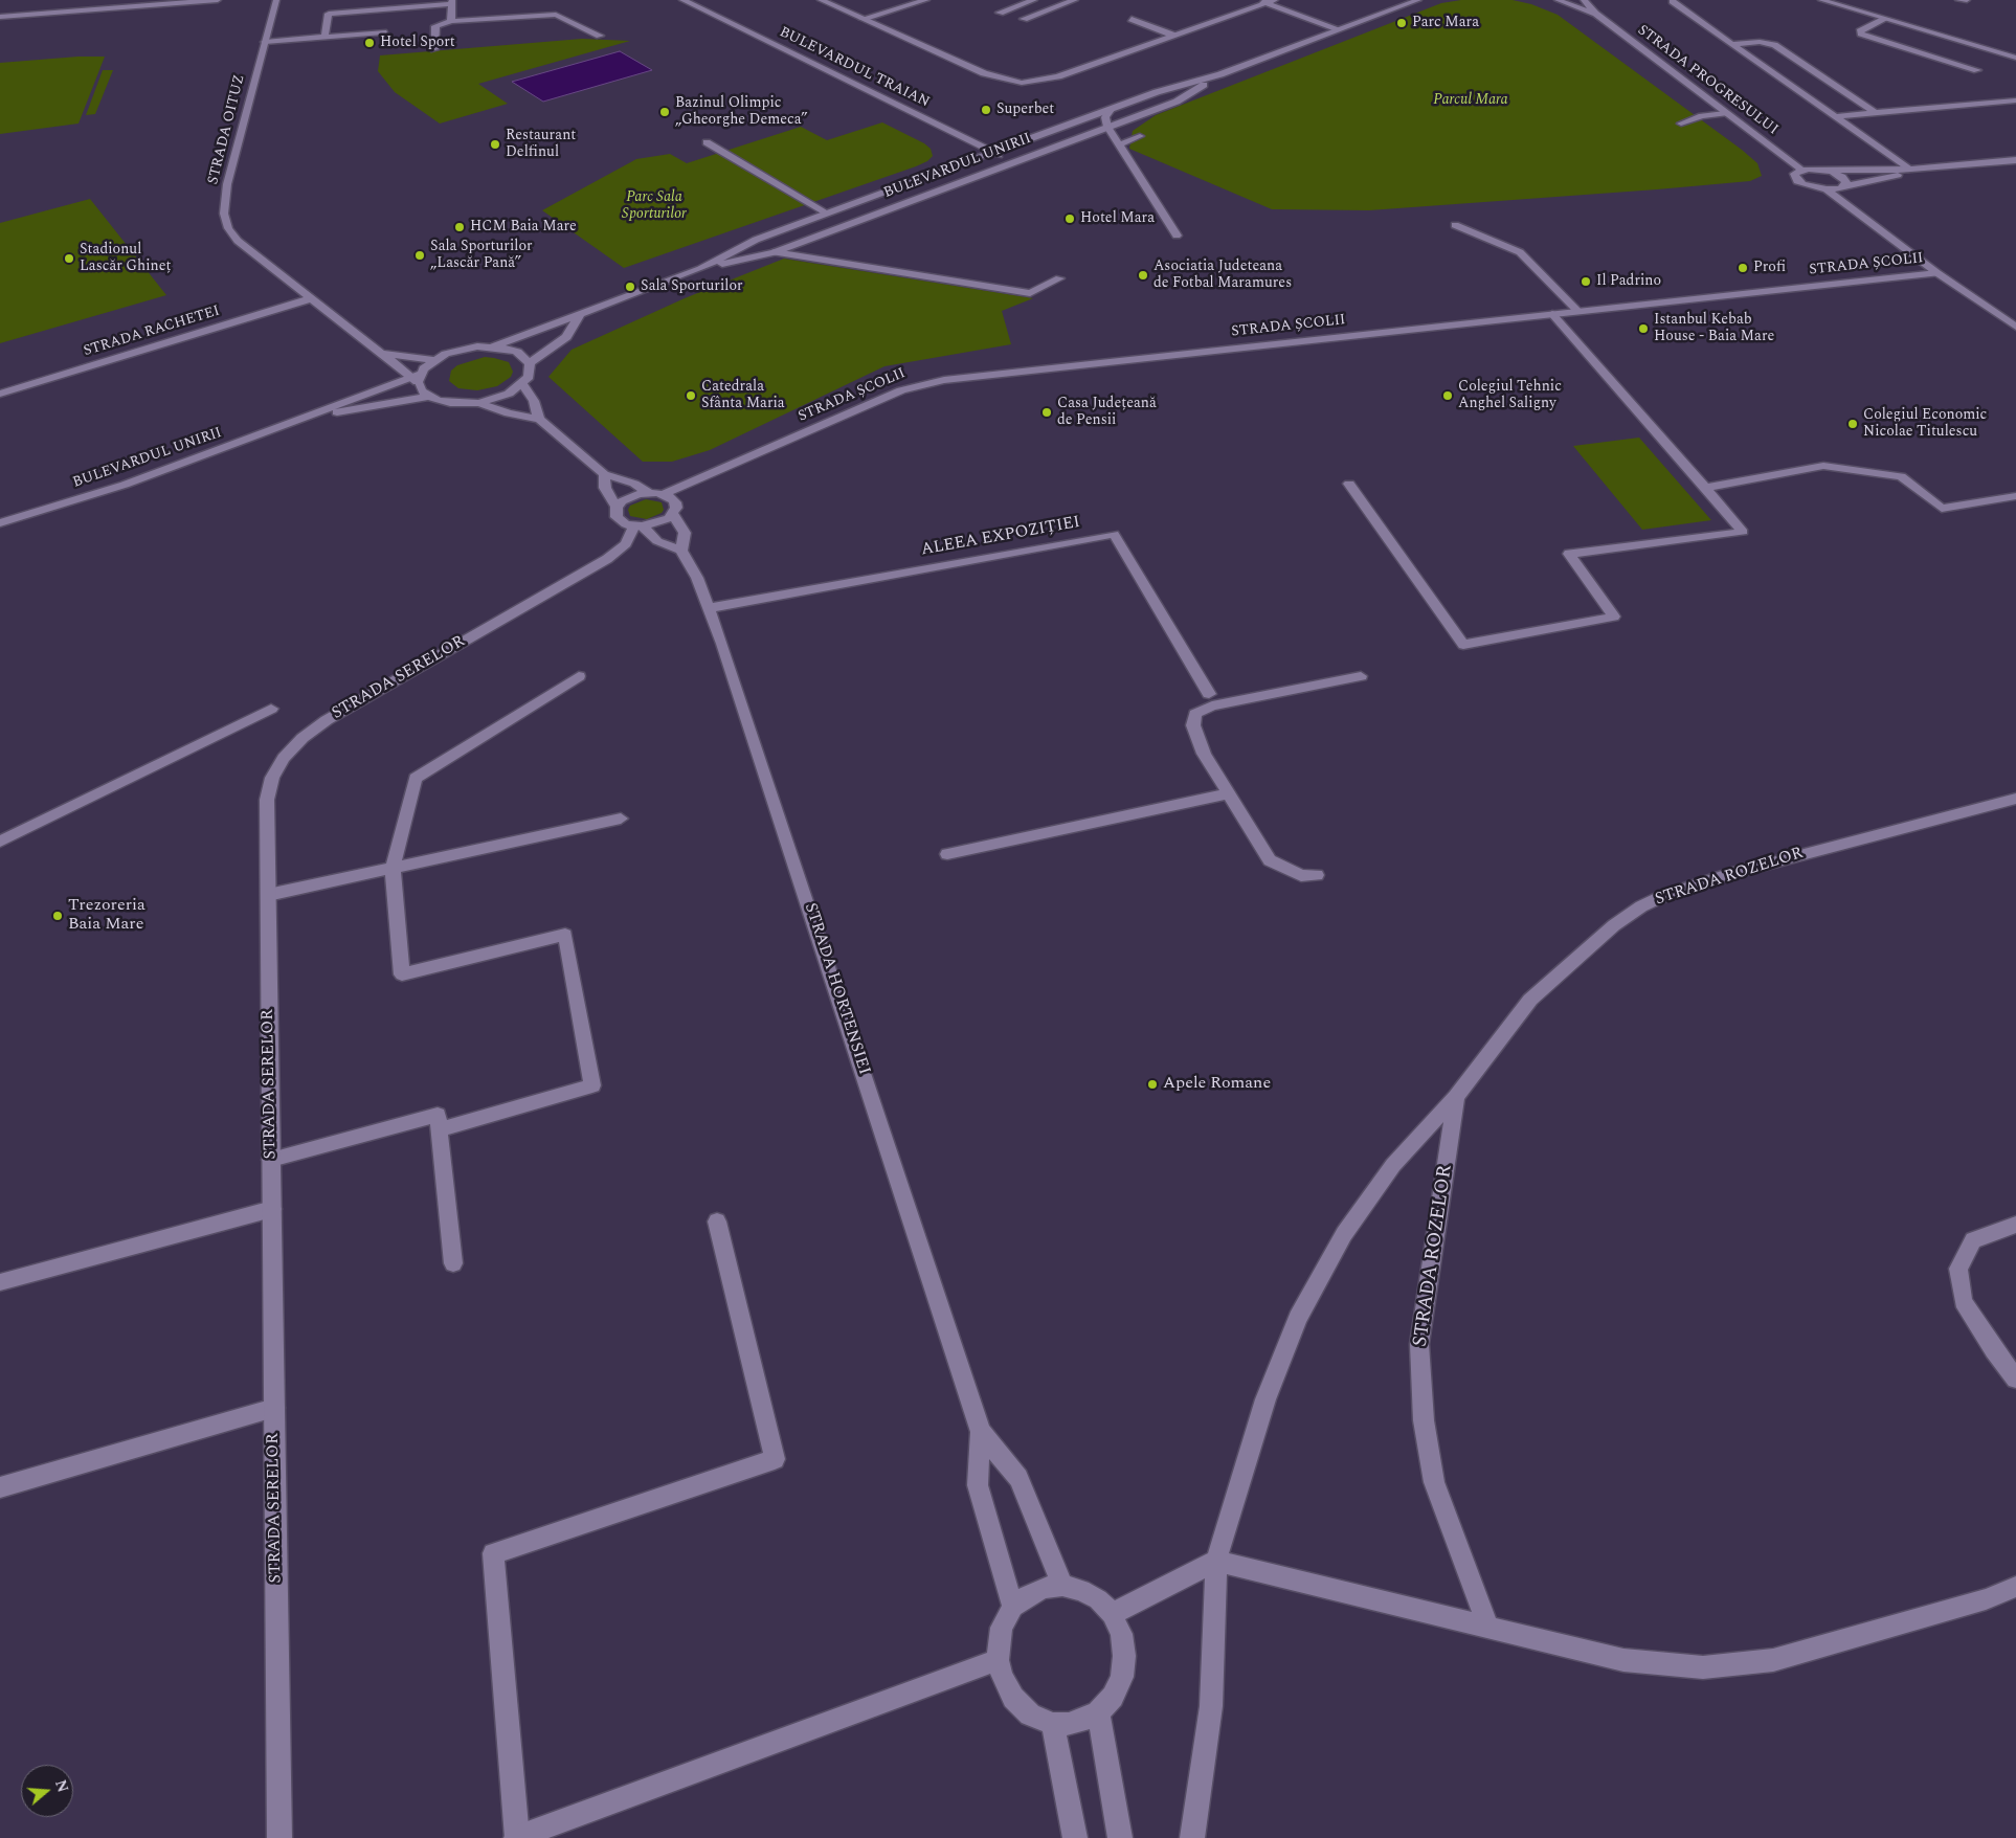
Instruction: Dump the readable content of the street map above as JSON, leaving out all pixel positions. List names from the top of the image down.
{
  "streets": {
    "street": [
      "BULEVARDUL TRAIAN",
      "STRADA PROGRESULUI",
      "STRADA OITUZ",
      "BULEVARDUL UNIRII",
      "STRADA ȘCOLII",
      "STRADA RACHETEI",
      "ALEEA EXPOZIȚIEI",
      "STRADA SERELOR",
      "STRADA ROZELOR",
      "STRADA HORTENSIEI"
    ]
  },
  "crossings": [
    ["BULEVARDUL TRAIAN", "BULEVARDUL UNIRII"],
    ["STRADA OITUZ", "BULEVARDUL UNIRII"],
    ["STRADA OITUZ", "STRADA RACHETEI"],
    ["STRADA ȘCOLII", "STRADA HORTENSIEI"],
    ["ALEEA EXPOZIȚIEI", "STRADA HORTENSIEI"]
  ],
  "parks": ["Parcul Mara", "Parc Sala Sporturilor"],
  "places": [
    "Parc Mara",
    "Hotel Sport",
    "Superbet",
    "Bazinul Olimpic „Gheorghe Demeca”",
    "Restaurant Delfinul",
    "Hotel Mara",
    "HCM Baia Mare",
    "Sala Sporturilor „Lascăr Pană”",
    "Stadionul Lascăr Ghineț",
    "Profi",
    "Asociatia Judeteana de Fotbal Maramures",
    "Il Padrino",
    "Sala Sporturilor",
    "Istanbul Kebab House - Baia Mare",
    "Catedrala Sfânta Maria",
    "Colegiul Tehnic Anghel Saligny",
    "Casa Județeană de Pensii",
    "Colegiul Economic Nicolae Titulescu",
    "Trezoreria Baia Mare",
    "Apele Romane"
  ],
  "north": "right"
}
